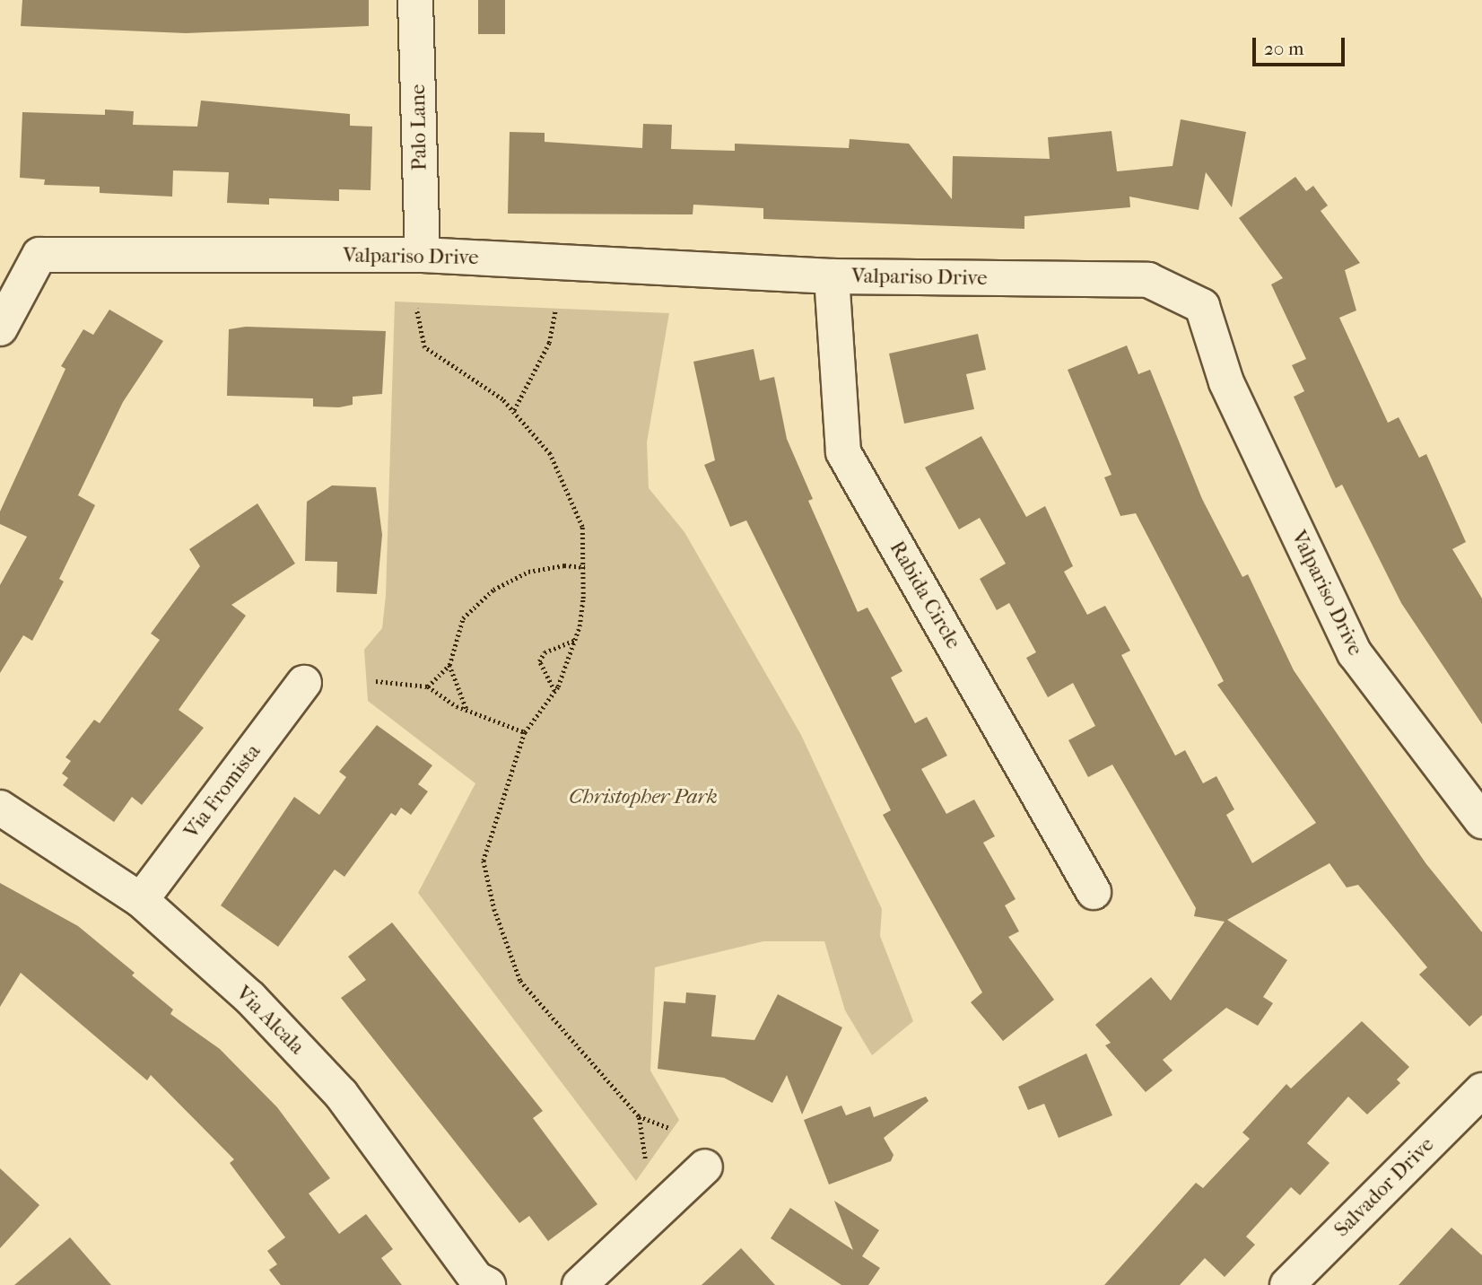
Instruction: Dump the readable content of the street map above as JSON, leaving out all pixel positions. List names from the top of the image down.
{
  "streets": {
    "street": [
      "Palo Lane",
      "Valpariso Drive",
      "Rabida Circle",
      "Via Fromista",
      "Via Alcala",
      "Salvador Drive"
    ]
  },
  "crossings": [
    ["Palo Lane", "Valpariso Drive"],
    ["Valpariso Drive", "Rabida Circle"],
    ["Via Fromista", "Via Alcala"]
  ],
  "parks": ["Christopher Park"],
  "scale_bar": "20 m"
}
